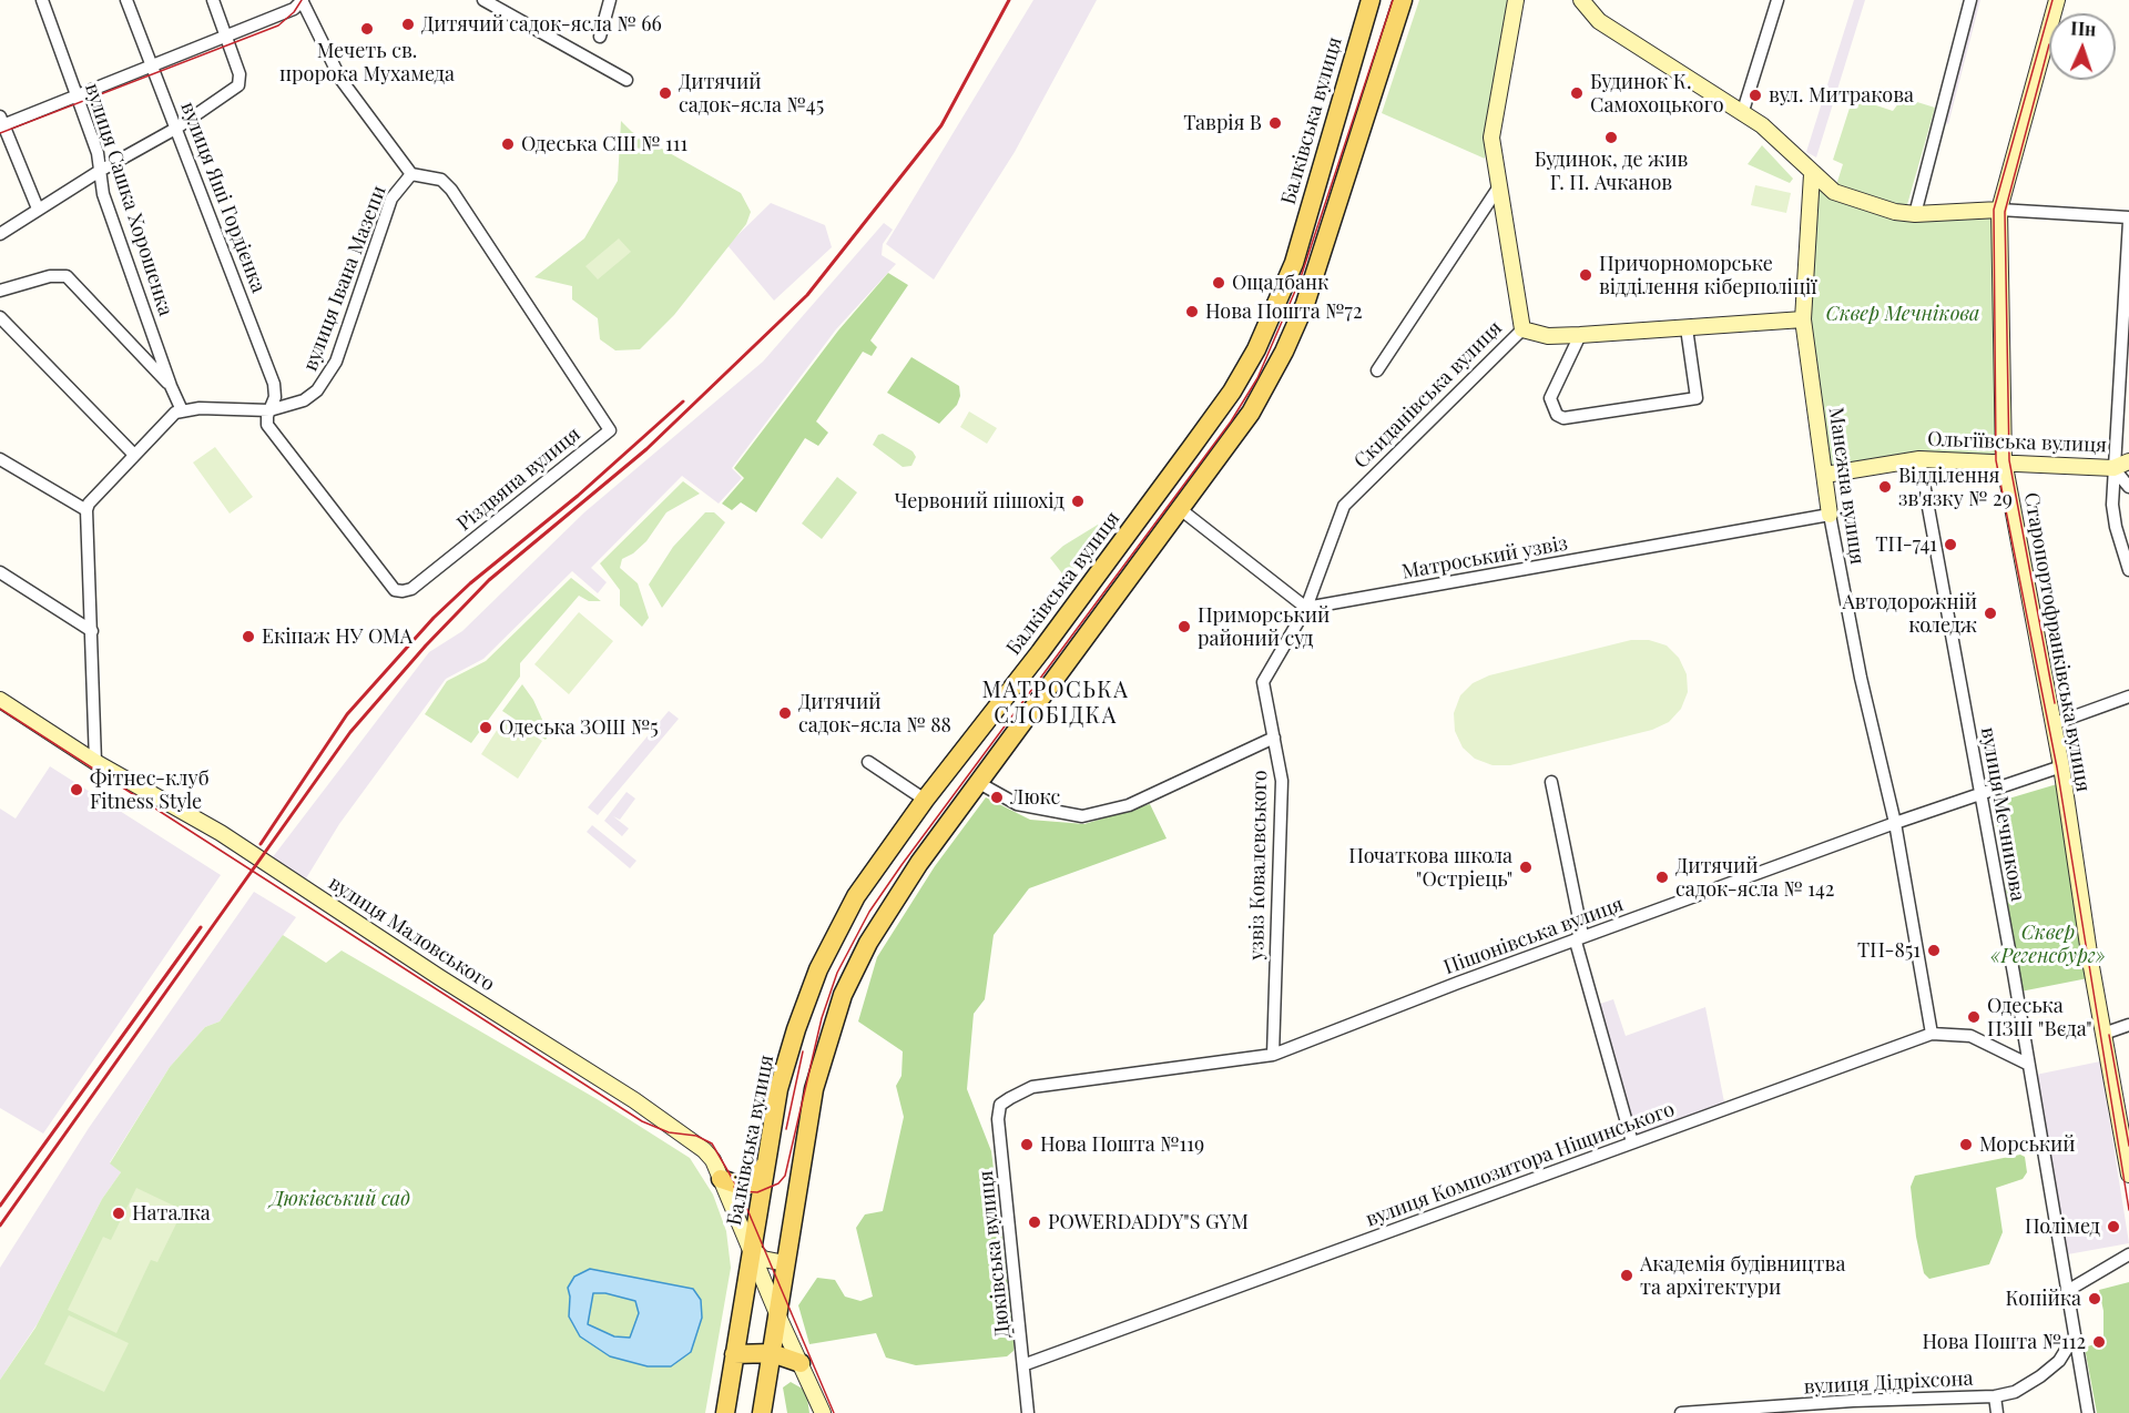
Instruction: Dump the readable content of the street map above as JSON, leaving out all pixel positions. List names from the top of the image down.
{
  "streets": {
    "main road": ["Балківська вулиця"],
    "street": [
      "вулиця Яші Гордієнка",
      "вулиця Сашка Хорошенка",
      "вулиця Івана Мазепи",
      "Скиданівська вулиця",
      "Ольгіївська вулиця",
      "Різдвяна вулиця",
      "Манежна вулиця",
      "Матроський узвіз",
      "Старопортофранківська вулиця",
      "вулиця Мечникова",
      "узвіз Ковалевського",
      "вулиця Маловського",
      "Пішонівська вулиця",
      "вулиця Композитора Ніщинського",
      "Дюківська вулиця",
      "вулиця Дідріхсона"
    ]
  },
  "crossings": [
    ["Балківська вулиця", "вулиця Маловського"],
    ["вулиця Яші Гордієнка", "вулиця Івана Мазепи"],
    ["вулиця Яші Гордієнка", "Різдвяна вулиця"],
    ["вулиця Сашка Хорошенка", "вулиця Івана Мазепи"],
    ["вулиця Івана Мазепи", "Різдвяна вулиця"],
    ["Скиданівська вулиця", "Матроський узвіз"],
    ["Скиданівська вулиця", "узвіз Ковалевського"],
    ["Ольгіївська вулиця", "Манежна вулиця"],
    ["Ольгіївська вулиця", "Старопортофранківська вулиця"],
    ["Ольгіївська вулиця", "вулиця Мечникова"],
    ["Манежна вулиця", "Матроський узвіз"],
    ["Манежна вулиця", "Пішонівська вулиця"],
    ["Манежна вулиця", "вулиця Композитора Ніщинського"],
    ["Матроський узвіз", "узвіз Ковалевського"],
    ["Старопортофранківська вулиця", "Пішонівська вулиця"],
    ["вулиця Мечникова", "Пішонівська вулиця"],
    ["вулиця Мечникова", "вулиця Композитора Ніщинського"],
    ["вулиця Мечникова", "вулиця Дідріхсона"],
    ["узвіз Ковалевського", "Пішонівська вулиця"],
    ["Пішонівська вулиця", "Дюківська вулиця"],
    ["вулиця Композитора Ніщинського", "Дюківська вулиця"]
  ],
  "districts": ["МАТРОСЬКА СЛОБІДКА"],
  "parks": ["Сквер Мечнікова", "Сквер «Регенсбург»", "Дюківський сад"],
  "places": [
    "Дитячий садок-ясла № 66",
    "Мечеть св. пророка Мухамеда",
    "Дитячий садок-ясла №45",
    "Будинок К. Самохоцького",
    "вул. Митракова",
    "Таврія В",
    "Будинок, де жив Г. П. Ачканов",
    "Одеська СШ № 111",
    "Причорноморське відділення кіберполіції",
    "Ощадбанк",
    "Нова Пошта №72",
    "Відділення зв'язку № 29",
    "Червоний пішохід",
    "ТП-741",
    "Автодорожній коледж",
    "Приморський районий суд",
    "Екіпаж НУ ОМА",
    "Дитячий садок-ясла № 88",
    "Одеська ЗОШ №5",
    "Фітнес-клуб Fitness Style",
    "Люкс",
    "Початкова школа \"Остріець\"",
    "Дитячий садок-ясла № 142",
    "ТП-851",
    "Одеська ПЗШ \"Вєда\"",
    "Нова Пошта №119",
    "Морський",
    "Наталка",
    "POWERDADDY\"S GYM",
    "Полімед",
    "Академія будівництва та архітектури",
    "Копiйка",
    "Нова Пошта №112"
  ],
  "north": "top"
}
